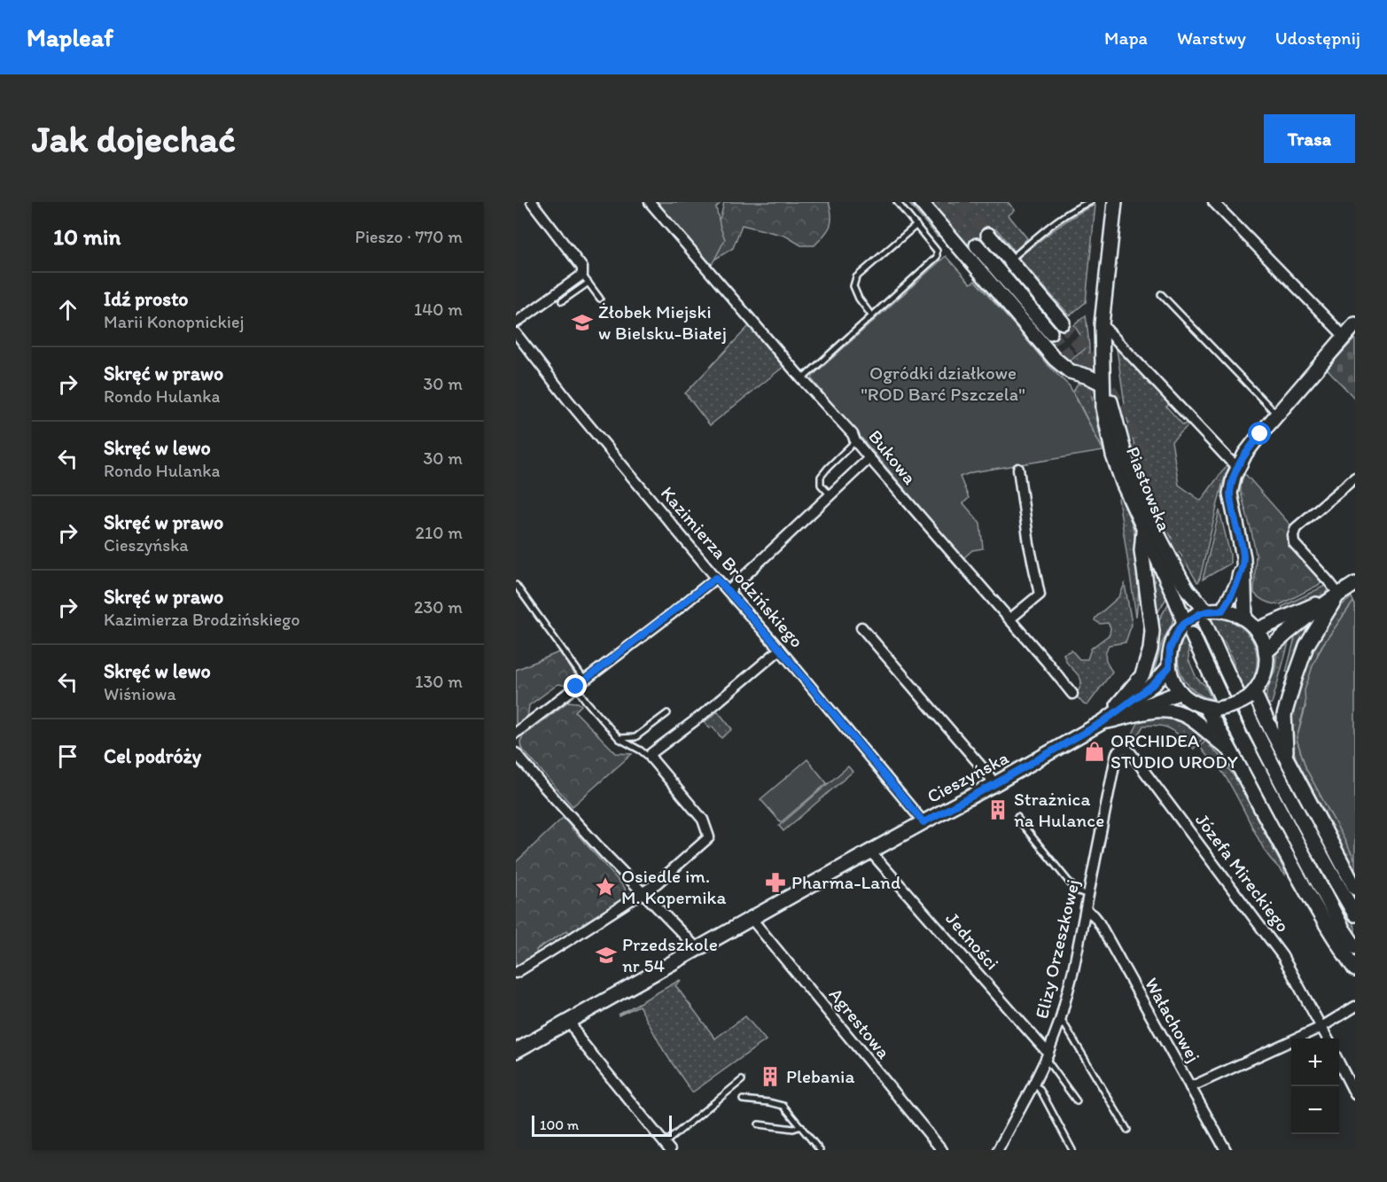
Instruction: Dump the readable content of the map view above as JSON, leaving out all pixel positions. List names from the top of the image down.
{
  "streets": {
    "main road": ["Piastowska", "Cieszyńska"],
    "street": [
      "Bukowa",
      "Kazimierza Brodzińskiego",
      "Józefa Mireckiego",
      "Jedności",
      "Elizy Orzeszkowej",
      "Wałachowej",
      "Agrestowa"
    ]
  },
  "crossings": [
    ["Piastowska", "Cieszyńska"],
    ["Kazimierza Brodzińskiego", "Cieszyńska"],
    ["Cieszyńska", "Jedności"],
    ["Cieszyńska", "Agrestowa"],
    ["Józefa Mireckiego", "Elizy Orzeszkowej"],
    ["Jedności", "Elizy Orzeszkowej"],
    ["Elizy Orzeszkowej", "Wałachowej"]
  ],
  "parks": ["Ogródki działkowe \"ROD Barć Pszczela\""],
  "places": {
    "school or university": ["Żłobek Miejski w Bielsku-Białej", "Przedszkole nr 54"],
    "shop": ["ORCHIDEA STUDIO URODY"],
    "building": ["Strażnica na Hulance", "Plebania"],
    "pharmacy": ["Pharma-Land"],
    "place": ["Osiedle im. M. Kopernika"]
  },
  "scale_bar": "100 m",
  "page": {
    "header": "Mapleaf",
    "nav": ["Mapa", "Warstwy", "Udostępnij"],
    "buttons": "Trasa",
    "title": "Jak dojechać",
    "heading": ["10 min", "Pieszo · 770 m"],
    "list": [
      ["Idź prosto", "Marii Konopnickiej", "140 m"],
      ["Skręć w prawo", "Rondo Hulanka", "30 m"],
      ["Skręć w lewo", "Rondo Hulanka", "30 m"],
      ["Skręć w prawo", "Cieszyńska", "210 m"],
      ["Skręć w prawo", "Kazimierza Brodzińskiego", "230 m"],
      ["Skręć w lewo", "Wiśniowa", "130 m"],
      "Cel podróży"
    ],
    "map_buttons": ["+", "−"],
    "scale": "100 m"
  }
}
